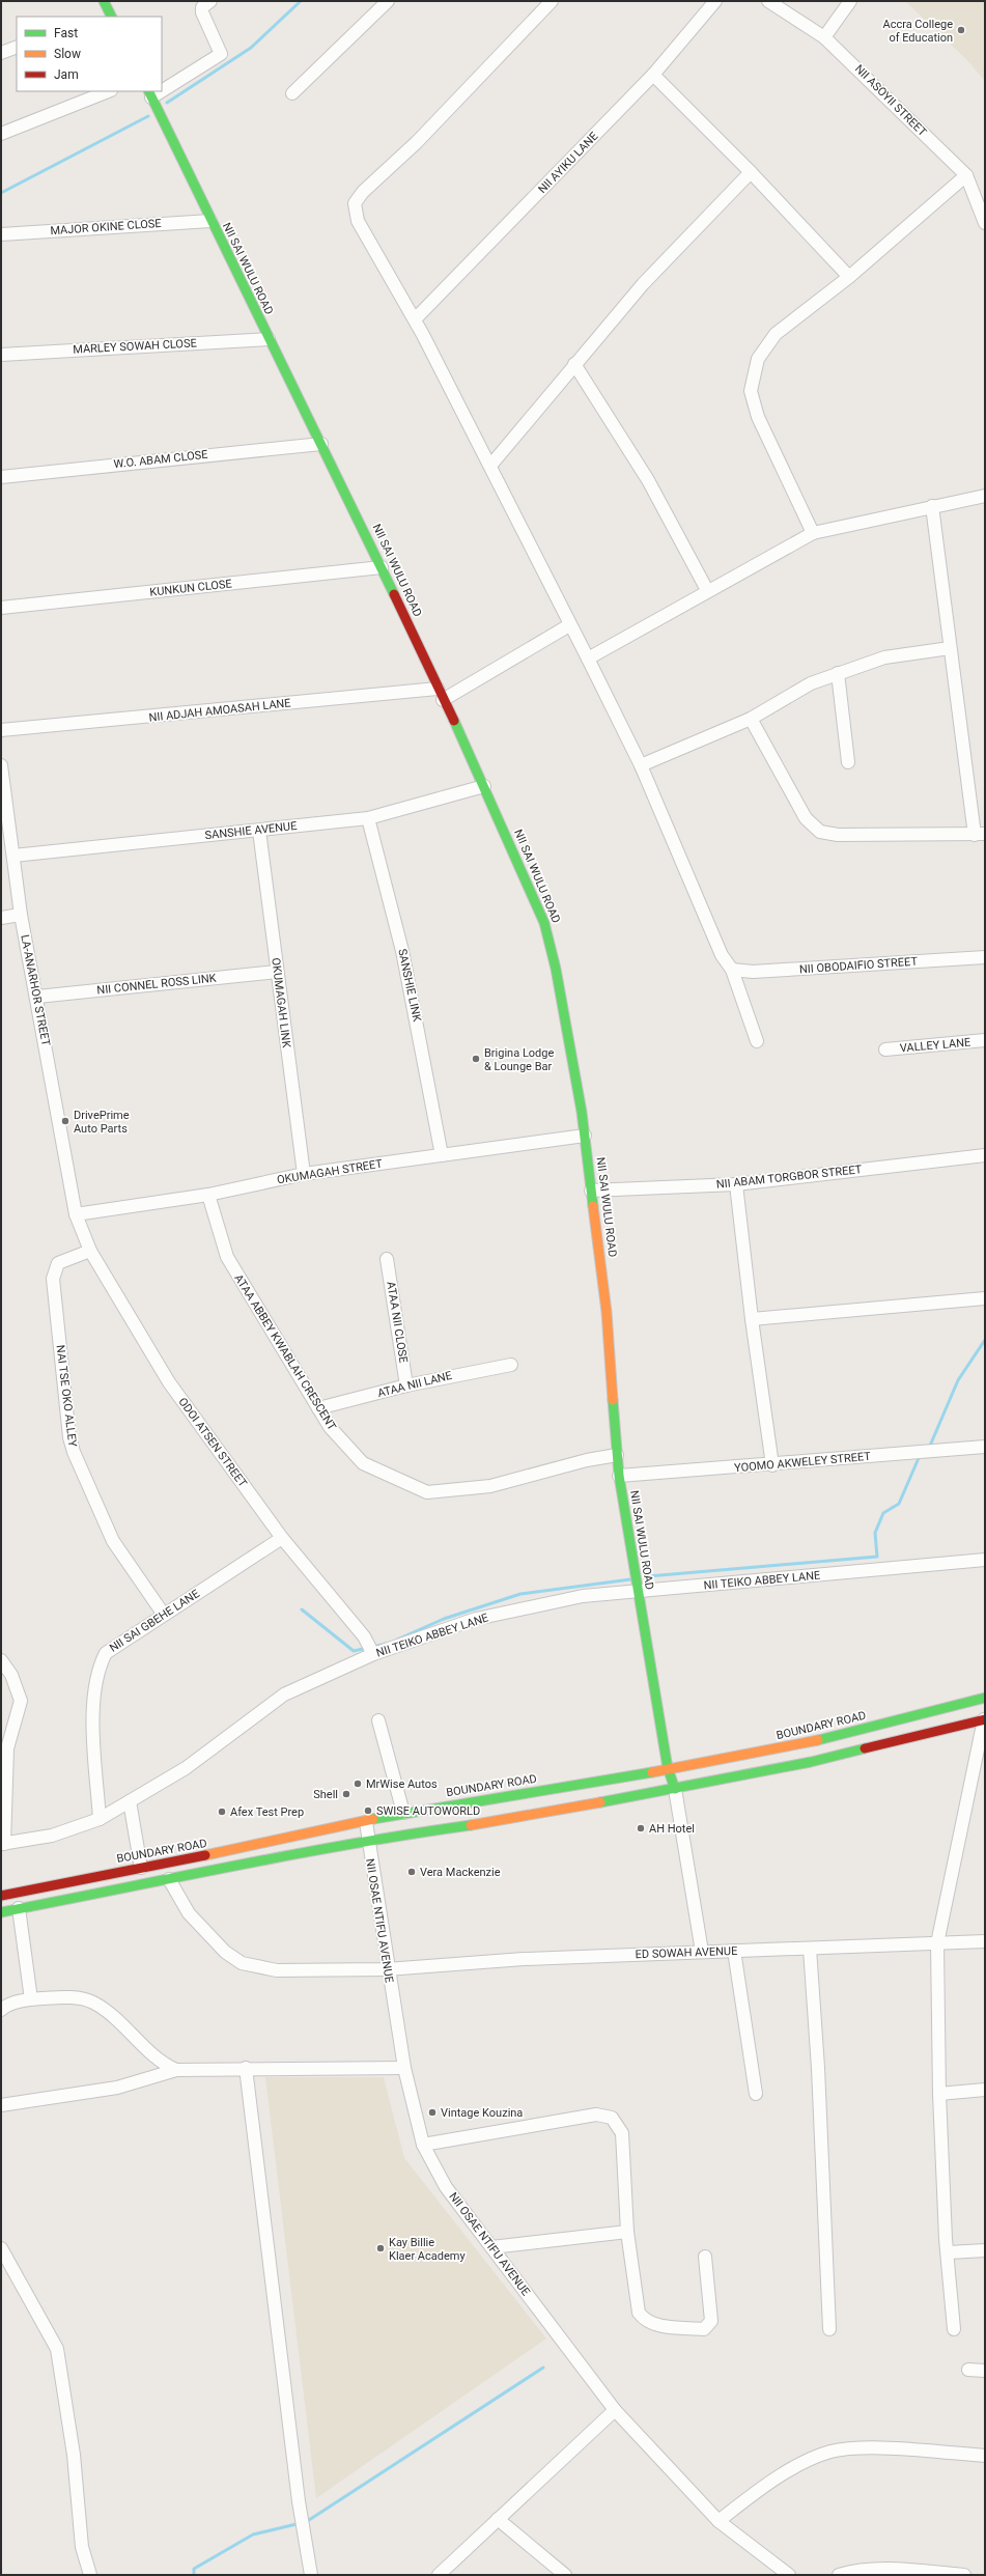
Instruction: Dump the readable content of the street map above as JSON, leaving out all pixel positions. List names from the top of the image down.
{
  "streets": {
    "main road": ["NII SAI WULU ROAD", "BOUNDARY ROAD"],
    "street": [
      "NII ASOYII STREET",
      "NII AYIKU LANE",
      "MAJOR OKINE CLOSE",
      "MARLEY SOWAH CLOSE",
      "W.O. ABAM CLOSE",
      "KUNKUN CLOSE",
      "NII ADJAH AMOASAH LANE",
      "SANSHIE AVENUE",
      "NII OBODAIFIO STREET",
      "NII CONNEL ROSS LINK",
      "SANSHIE LINK",
      "LA-ANARHOR STREET",
      "OKUMAGAH LINK",
      "VALLEY LANE",
      "OKUMAGAH STREET",
      "NII ABAM TORGBOR STREET",
      "ATAA NII CLOSE",
      "ATAA ABBEY KWABLAH CRESCENT",
      "ATAA NII LANE",
      "NAI TSE OKO ALLEY",
      "ODOI ATSEN STREET",
      "YOOMO AKWELEY STREET",
      "NII TEIKO ABBEY LANE",
      "NII SAI GBEHE LANE",
      "NII OSAE NTIFU AVENUE",
      "ED SOWAH AVENUE"
    ]
  },
  "crossings": [
    ["MAJOR OKINE CLOSE", "NII SAI WULU ROAD"],
    ["NII SAI WULU ROAD", "MARLEY SOWAH CLOSE"],
    ["NII SAI WULU ROAD", "W.O. ABAM CLOSE"],
    ["NII SAI WULU ROAD", "KUNKUN CLOSE"],
    ["NII SAI WULU ROAD", "NII ADJAH AMOASAH LANE"],
    ["NII SAI WULU ROAD", "SANSHIE AVENUE"],
    ["NII SAI WULU ROAD", "OKUMAGAH STREET"],
    ["NII SAI WULU ROAD", "NII ABAM TORGBOR STREET"],
    ["NII SAI WULU ROAD", "ATAA ABBEY KWABLAH CRESCENT"],
    ["NII SAI WULU ROAD", "YOOMO AKWELEY STREET"],
    ["NII SAI WULU ROAD", "NII TEIKO ABBEY LANE"],
    ["NII SAI WULU ROAD", "BOUNDARY ROAD"],
    ["SANSHIE AVENUE", "SANSHIE LINK"],
    ["SANSHIE AVENUE", "LA-ANARHOR STREET"],
    ["SANSHIE AVENUE", "OKUMAGAH LINK"],
    ["NII CONNEL ROSS LINK", "LA-ANARHOR STREET"],
    ["NII CONNEL ROSS LINK", "OKUMAGAH LINK"],
    ["SANSHIE LINK", "OKUMAGAH STREET"],
    ["LA-ANARHOR STREET", "OKUMAGAH STREET"],
    ["LA-ANARHOR STREET", "ODOI ATSEN STREET"],
    ["OKUMAGAH LINK", "OKUMAGAH STREET"],
    ["OKUMAGAH STREET", "ATAA ABBEY KWABLAH CRESCENT"],
    ["OKUMAGAH STREET", "ODOI ATSEN STREET"],
    ["ATAA NII CLOSE", "ATAA NII LANE"],
    ["ATAA ABBEY KWABLAH CRESCENT", "ATAA NII LANE"],
    ["NAI TSE OKO ALLEY", "ODOI ATSEN STREET"],
    ["NAI TSE OKO ALLEY", "NII SAI GBEHE LANE"],
    ["ODOI ATSEN STREET", "NII TEIKO ABBEY LANE"],
    ["ODOI ATSEN STREET", "NII SAI GBEHE LANE"],
    ["NII TEIKO ABBEY LANE", "NII SAI GBEHE LANE"],
    ["BOUNDARY ROAD", "NII OSAE NTIFU AVENUE"],
    ["NII OSAE NTIFU AVENUE", "ED SOWAH AVENUE"]
  ],
  "places": [
    "Accra College of Education",
    "Brigina Lodge & Lounge Bar",
    "DrivePrime Auto Parts",
    "MrWise Autos",
    "Shell",
    "SWISE AUTOWORLD",
    "Afex Test Prep",
    "AH Hotel",
    "Vera Mackenzie",
    "Vintage Kouzina",
    "Kay Billie Klaer Academy"
  ],
  "legend": ["Fast", "Slow", "Jam"]
}
